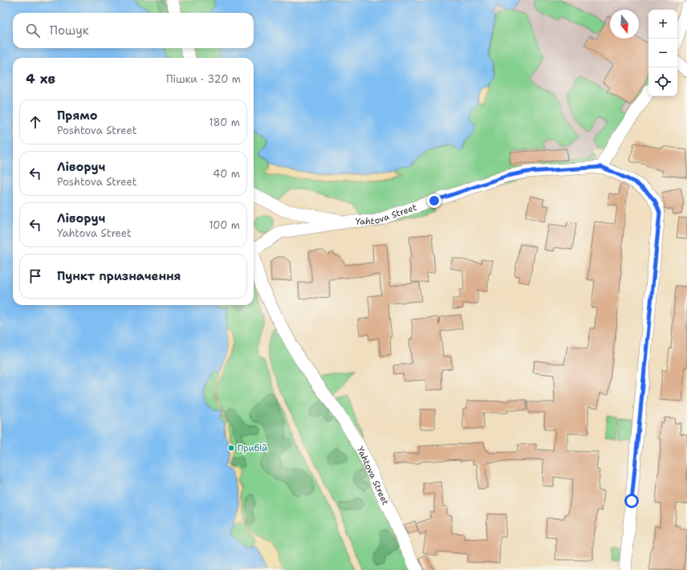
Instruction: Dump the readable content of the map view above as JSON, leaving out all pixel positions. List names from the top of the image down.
{
  "streets": {
    "street": ["Yahtova Street"]
  },
  "places": ["Прибій"],
  "north": "bottom",
  "page": {
    "map_buttons": ["+", "−"],
    "search": "Пошук",
    "heading": ["4 хв", "Пішки · 320 m"],
    "list": [
      ["Прямо", "Poshtova Street", "180 m"],
      ["Ліворуч", "Poshtova Street", "40 m"],
      ["Ліворуч", "Yahtova Street", "100 m"],
      "Пункт призначення"
    ]
  }
}
